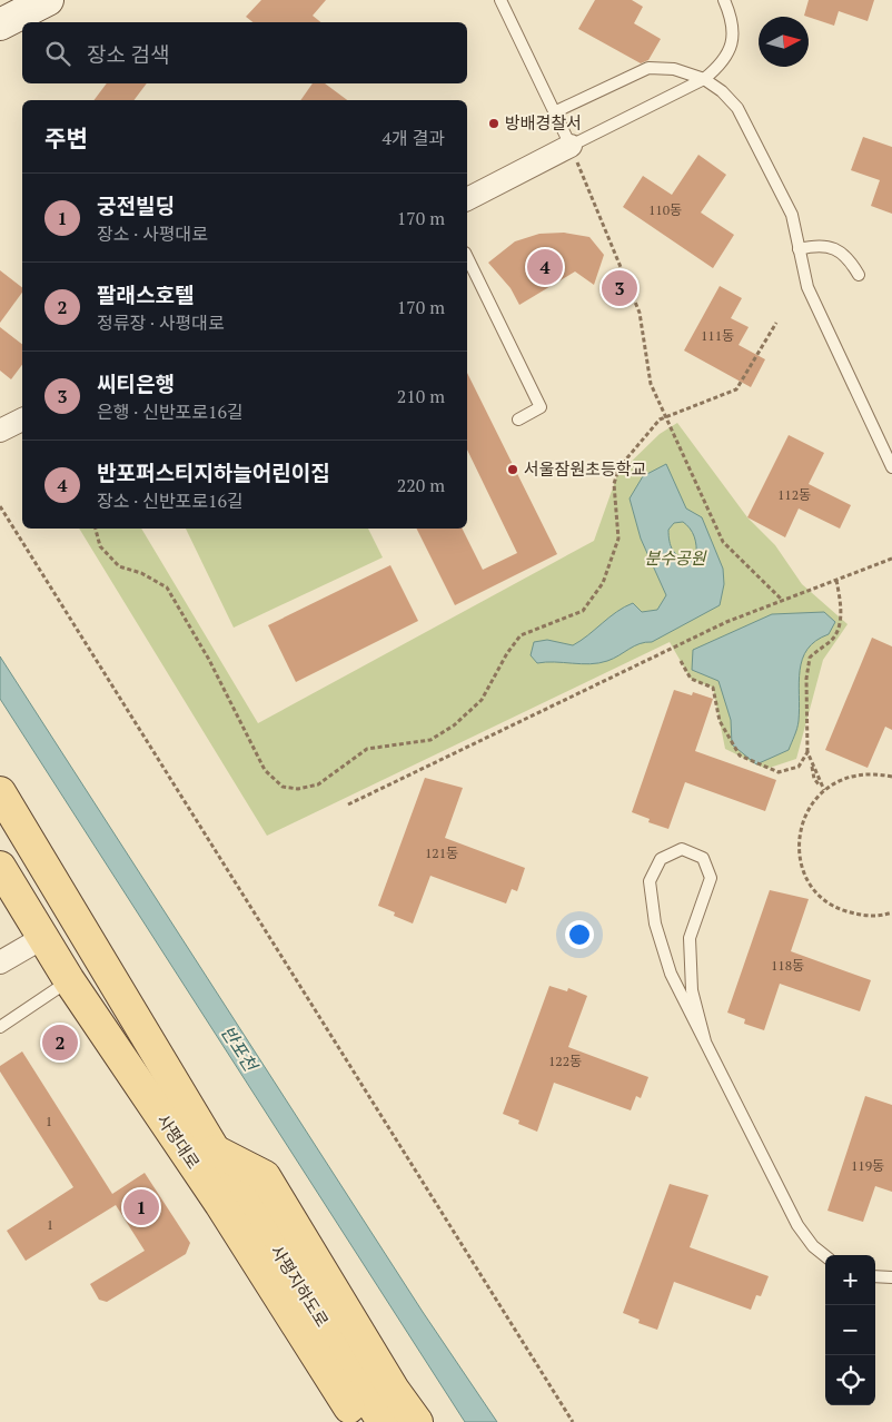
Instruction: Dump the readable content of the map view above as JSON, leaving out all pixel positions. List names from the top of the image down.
{
  "streets": {
    "main road": ["사평대로", "사평지하도로"]
  },
  "crossings": [
    ["사평대로", "사평지하도로"]
  ],
  "water": ["반포천"],
  "parks": ["분수공원"],
  "places": ["방배경찰서", "서울잠원초등학교"],
  "house_numbers": [
    "110동",
    "111동",
    "112동",
    "121동",
    "118동",
    "122동",
    "1",
    "119동",
    "1"
  ],
  "north": "right",
  "page": {
    "search": "장소 검색",
    "heading": ["주변", "4개 결과"],
    "list": [
      {
        "mark": "1",
        "name": "궁전빌딩",
        "note": "장소 · 사평대로",
        "value": "170 m"
      },
      {
        "mark": "2",
        "name": "팔래스호텔",
        "note": "정류장 · 사평대로",
        "value": "170 m"
      },
      {
        "mark": "3",
        "name": "씨티은행",
        "note": "은행 · 신반포로16길",
        "value": "210 m"
      },
      {
        "mark": "4",
        "name": "반포퍼스티지하늘어린이집",
        "note": "장소 · 신반포로16길",
        "value": "220 m"
      }
    ],
    "pins": [
      "4",
      "3",
      "2",
      "1"
    ],
    "map_buttons": ["+", "−"]
  }
}
